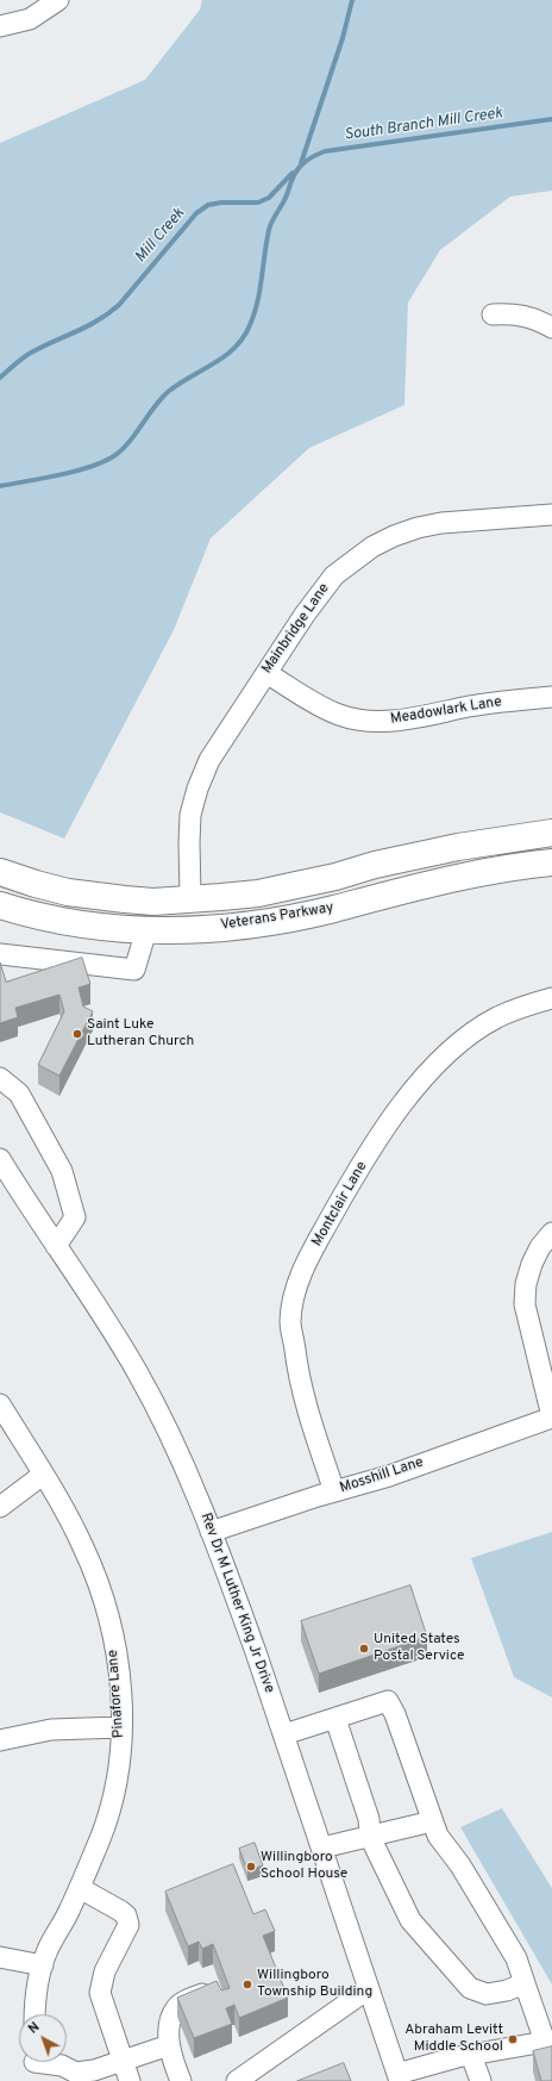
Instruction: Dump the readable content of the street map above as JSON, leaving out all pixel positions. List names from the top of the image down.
{
  "streets": {
    "main road": ["Veterans Parkway"],
    "street": [
      "Mainbridge Lane",
      "Meadowlark Lane",
      "Montclair Lane",
      "Mosshill Lane",
      "Rev Dr M Luther King Jr Drive",
      "Pinafore Lane"
    ]
  },
  "crossings": [
    ["Mainbridge Lane", "Meadowlark Lane"],
    ["Mainbridge Lane", "Veterans Parkway"],
    ["Montclair Lane", "Mosshill Lane"],
    ["Mosshill Lane", "Rev Dr M Luther King Jr Drive"]
  ],
  "water": ["South Branch Mill Creek", "Mill Creek"],
  "places": [
    "Saint Luke Lutheran Church",
    "United States Postal Service",
    "Willingboro School House",
    "Willingboro Township Building",
    "Abraham Levitt Middle School"
  ],
  "north": "top left"
}
